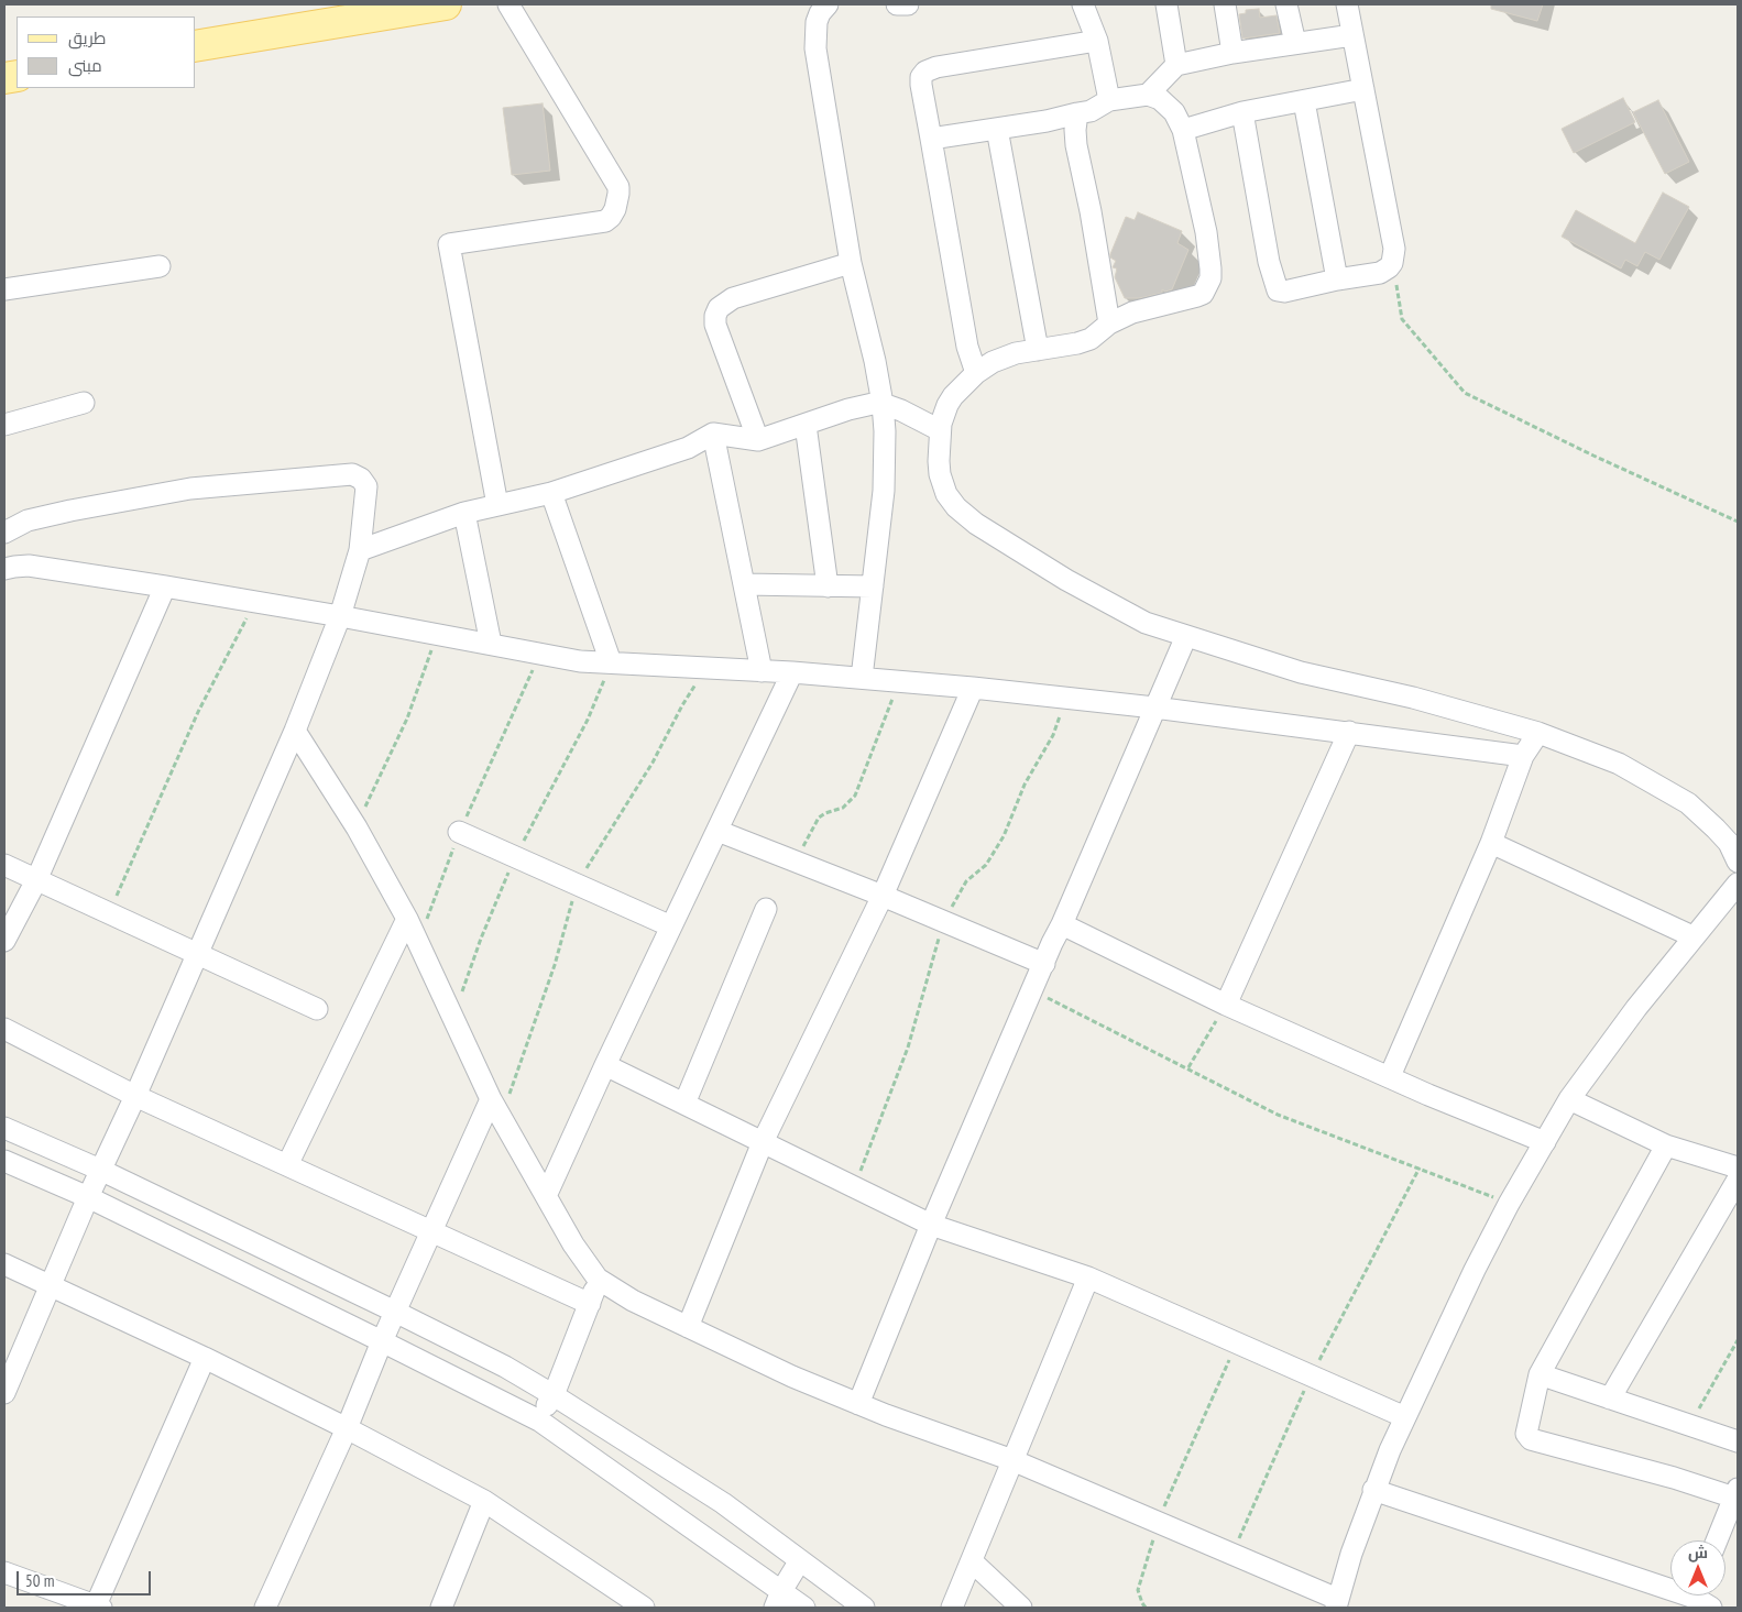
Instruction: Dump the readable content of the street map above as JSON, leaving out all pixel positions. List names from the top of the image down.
{
  "legend": ["طريق", "مبنى"],
  "scale_bar": "50 m",
  "north": "top"
}
